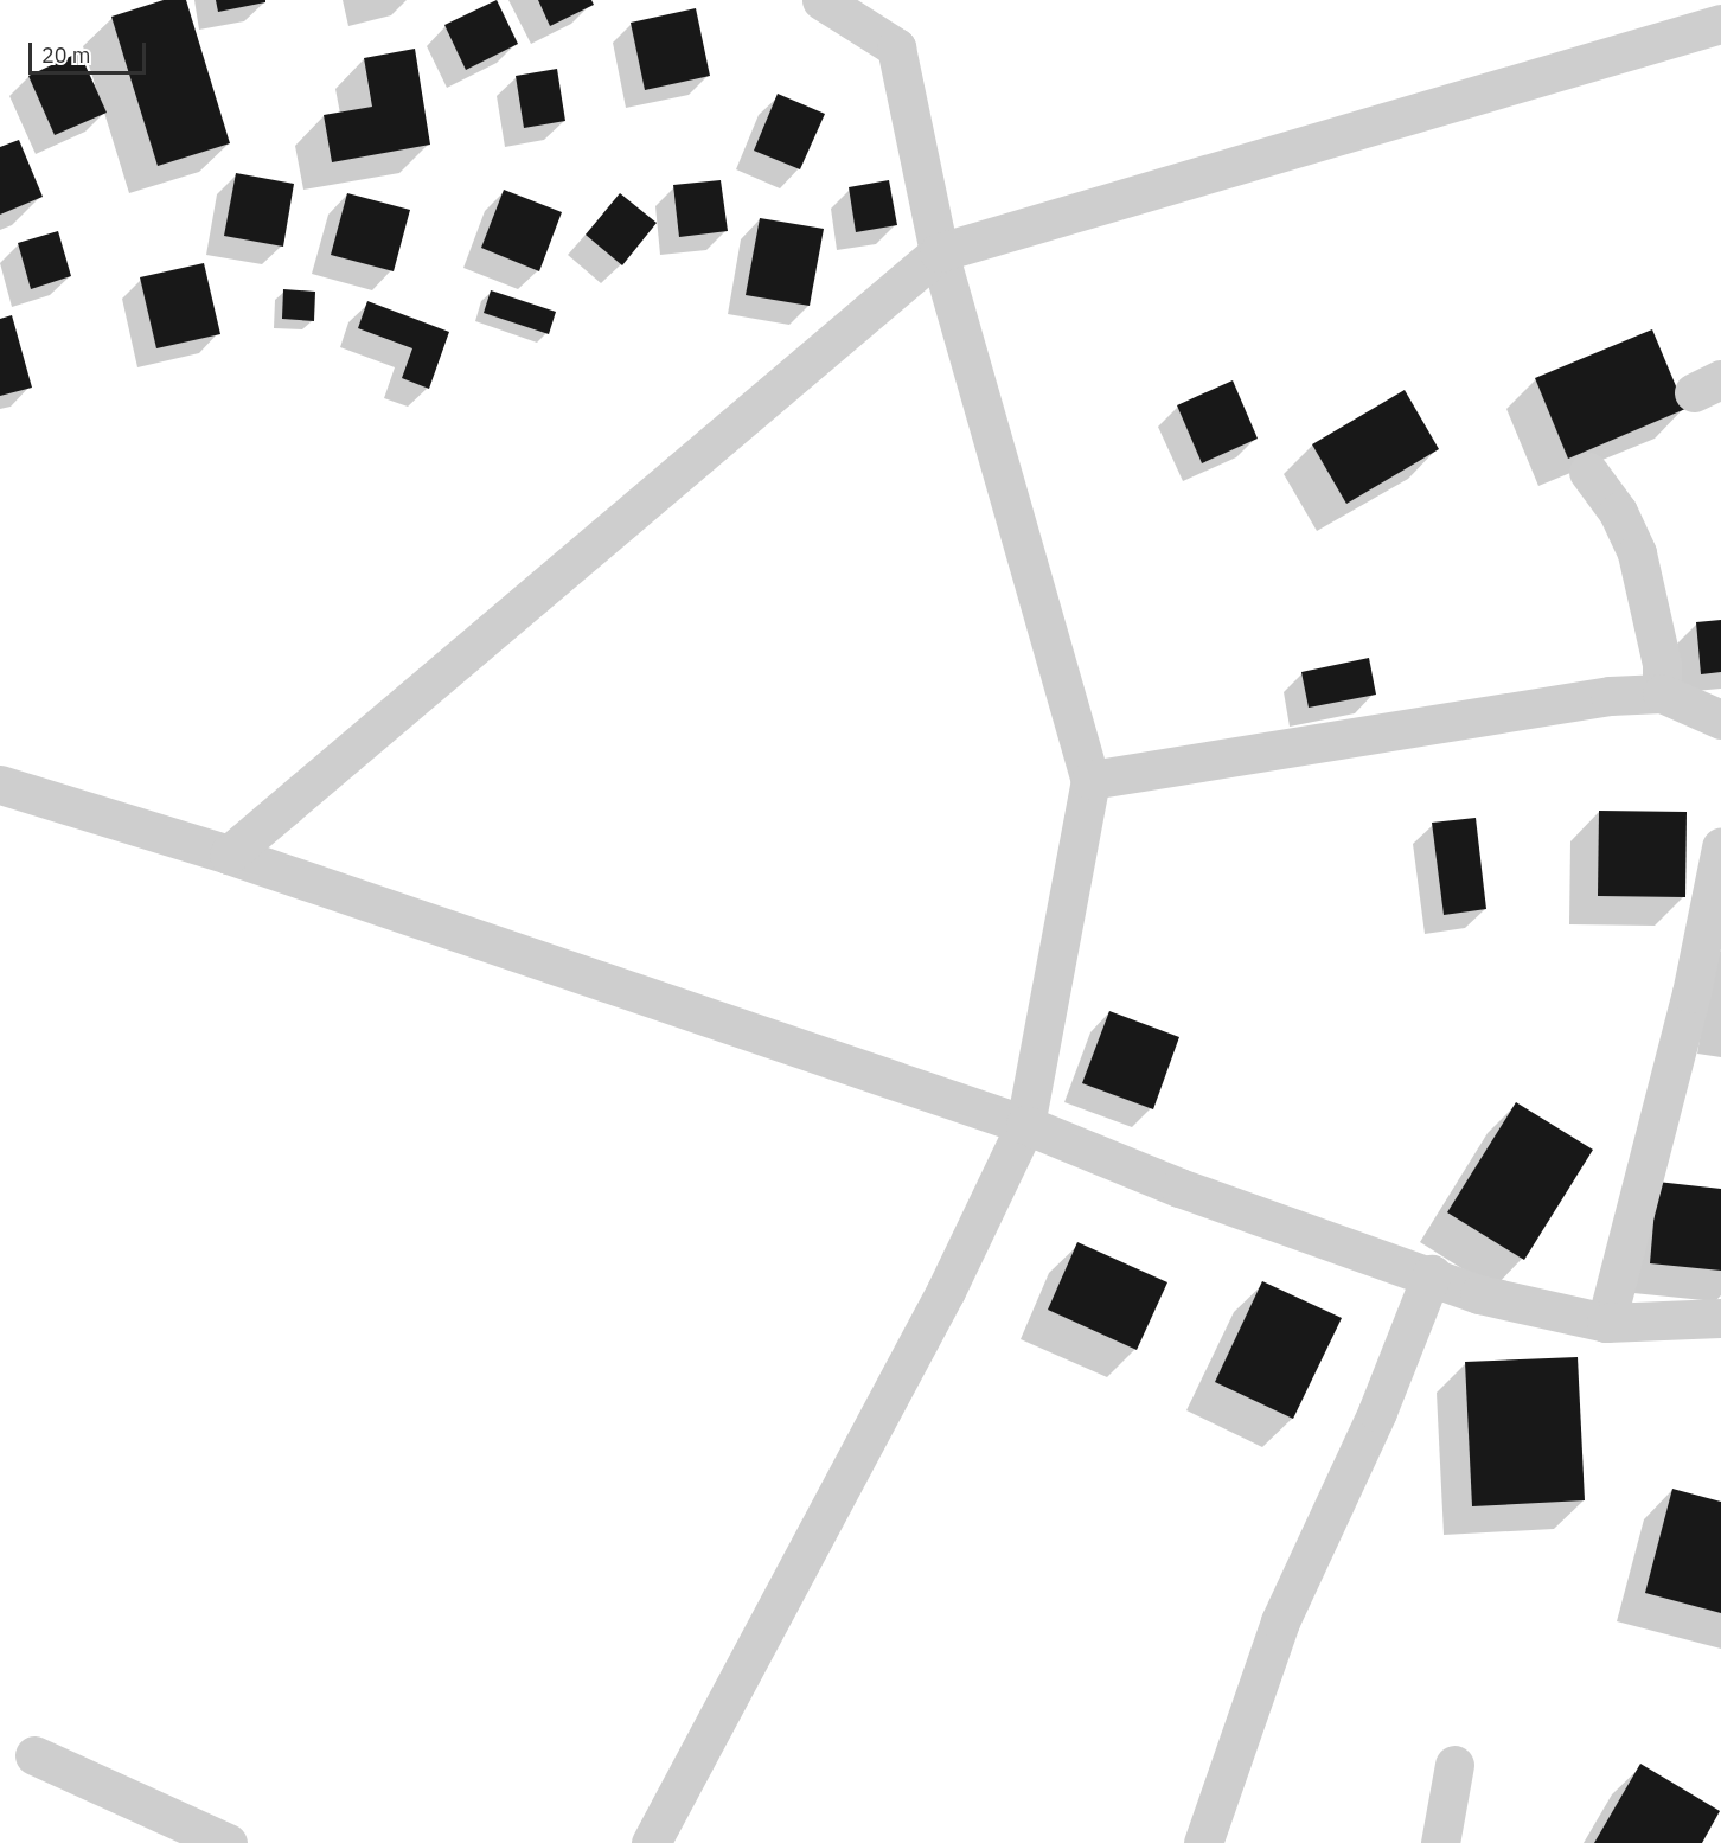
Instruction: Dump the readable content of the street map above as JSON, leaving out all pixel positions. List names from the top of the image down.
{
  "scale_bar": "20 m"
}
